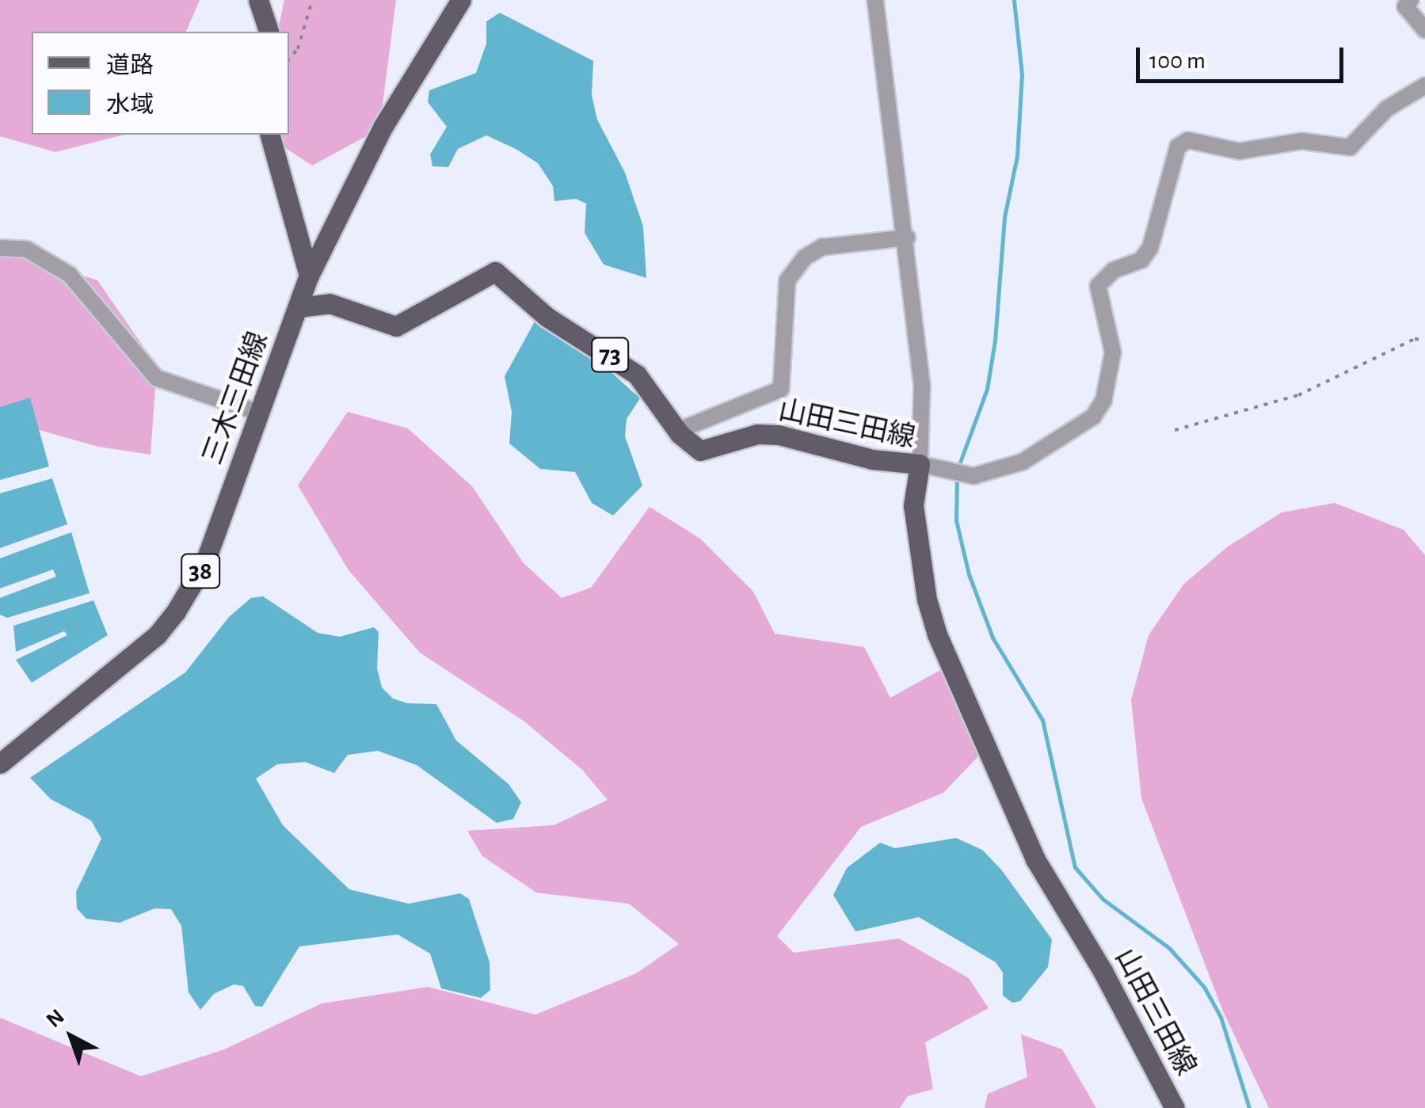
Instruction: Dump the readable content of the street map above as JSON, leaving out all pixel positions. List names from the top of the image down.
{
  "streets": {
    "main road": [
      "73",
      "三木三田線",
      "山田三田線",
      "38"
    ]
  },
  "crossings": [
    ["三木三田線", "山田三田線"]
  ],
  "legend": ["道路", "水域"],
  "scale_bar": "100 m",
  "north": "top left"
}
